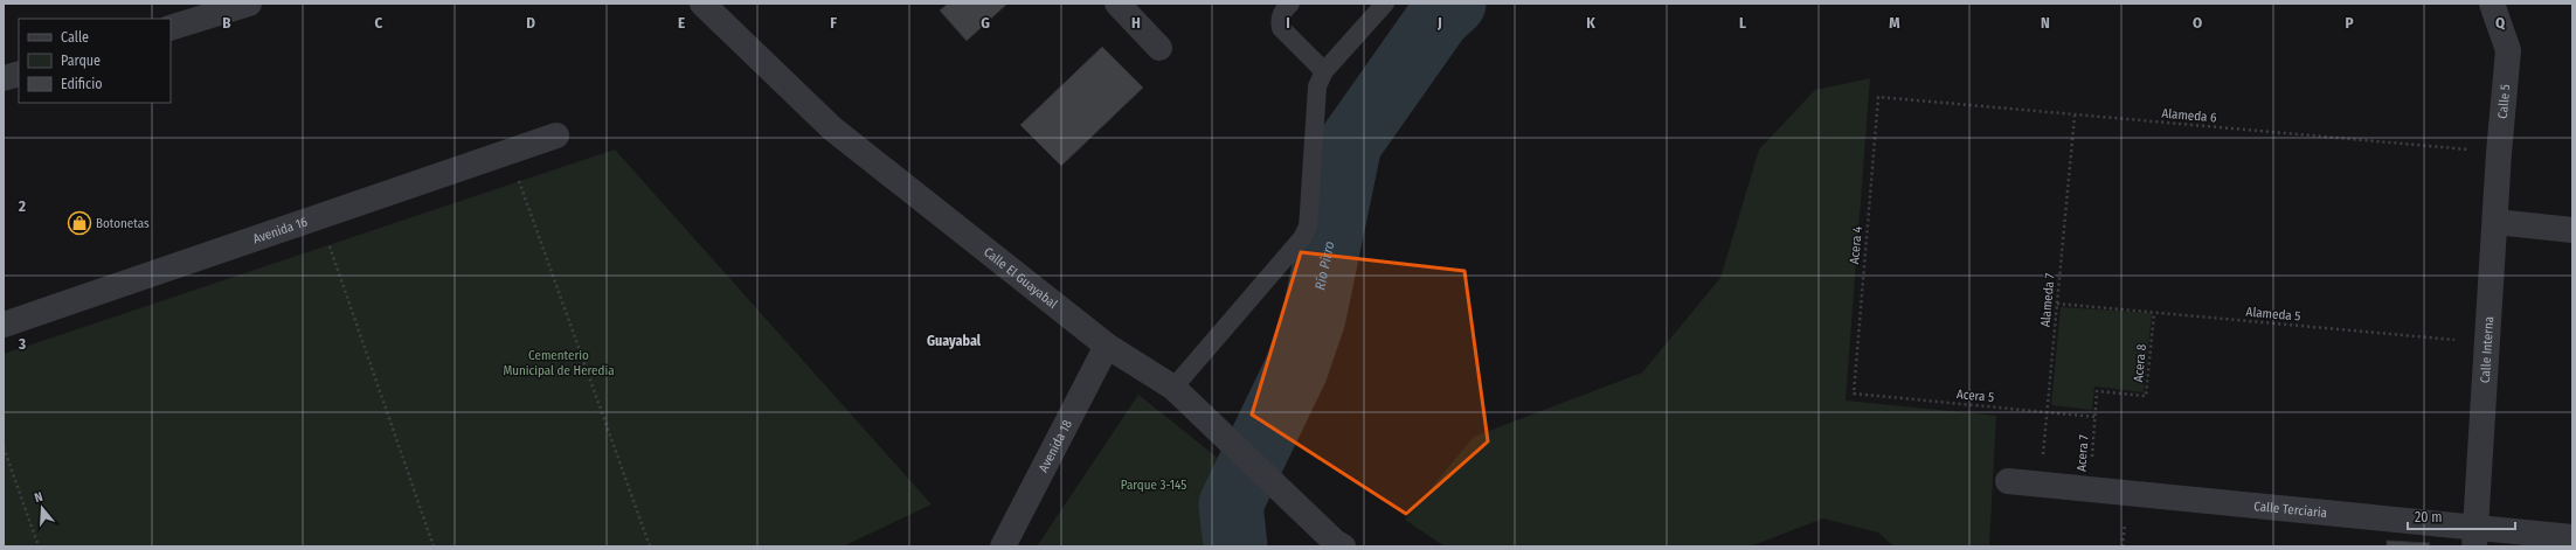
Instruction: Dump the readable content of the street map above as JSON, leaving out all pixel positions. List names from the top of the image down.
{
  "streets": {
    "street": [
      "Calle 5",
      "Avenida 16",
      "Calle El Guayabal",
      "Calle Interna",
      "Avenida 18",
      "Calle Terciaria"
    ],
    "path": [
      "Alameda 6",
      "Acera 4",
      "Alameda 7",
      "Alameda 5",
      "Acera 8",
      "Acera 5",
      "Acera 7"
    ]
  },
  "crossings": [
    ["Calle 5", "Alameda 6"],
    ["Calle 5", "Calle Interna"],
    ["Alameda 6", "Acera 4"],
    ["Alameda 6", "Alameda 7"],
    ["Alameda 6", "Calle Interna"],
    ["Acera 4", "Acera 5"],
    ["Calle El Guayabal", "Avenida 18"],
    ["Alameda 7", "Alameda 5"],
    ["Alameda 7", "Acera 5"],
    ["Alameda 7", "Calle Terciaria"],
    ["Alameda 5", "Calle Interna"],
    ["Alameda 5", "Acera 8"],
    ["Calle Interna", "Calle Terciaria"],
    ["Acera 8", "Acera 5"],
    ["Acera 8", "Acera 7"],
    ["Acera 5", "Acera 7"],
    ["Acera 7", "Calle Terciaria"]
  ],
  "districts": ["Guayabal"],
  "water": ["Río Pirro"],
  "parks": ["Cementerio Municipal de Heredia", "Parque 3-145"],
  "places": {
    "shop": ["Botonetas"]
  },
  "legend": ["Calle", "Parque", "Edificio"],
  "scale_bar": "20 m",
  "north": "top",
  "grid": {
    "columns": [
      "B",
      "C",
      "D",
      "E",
      "F",
      "G",
      "H",
      "I",
      "J",
      "K",
      "L",
      "M",
      "N",
      "O",
      "P",
      "Q"
    ],
    "rows": ["2", "3"]
  }
}
